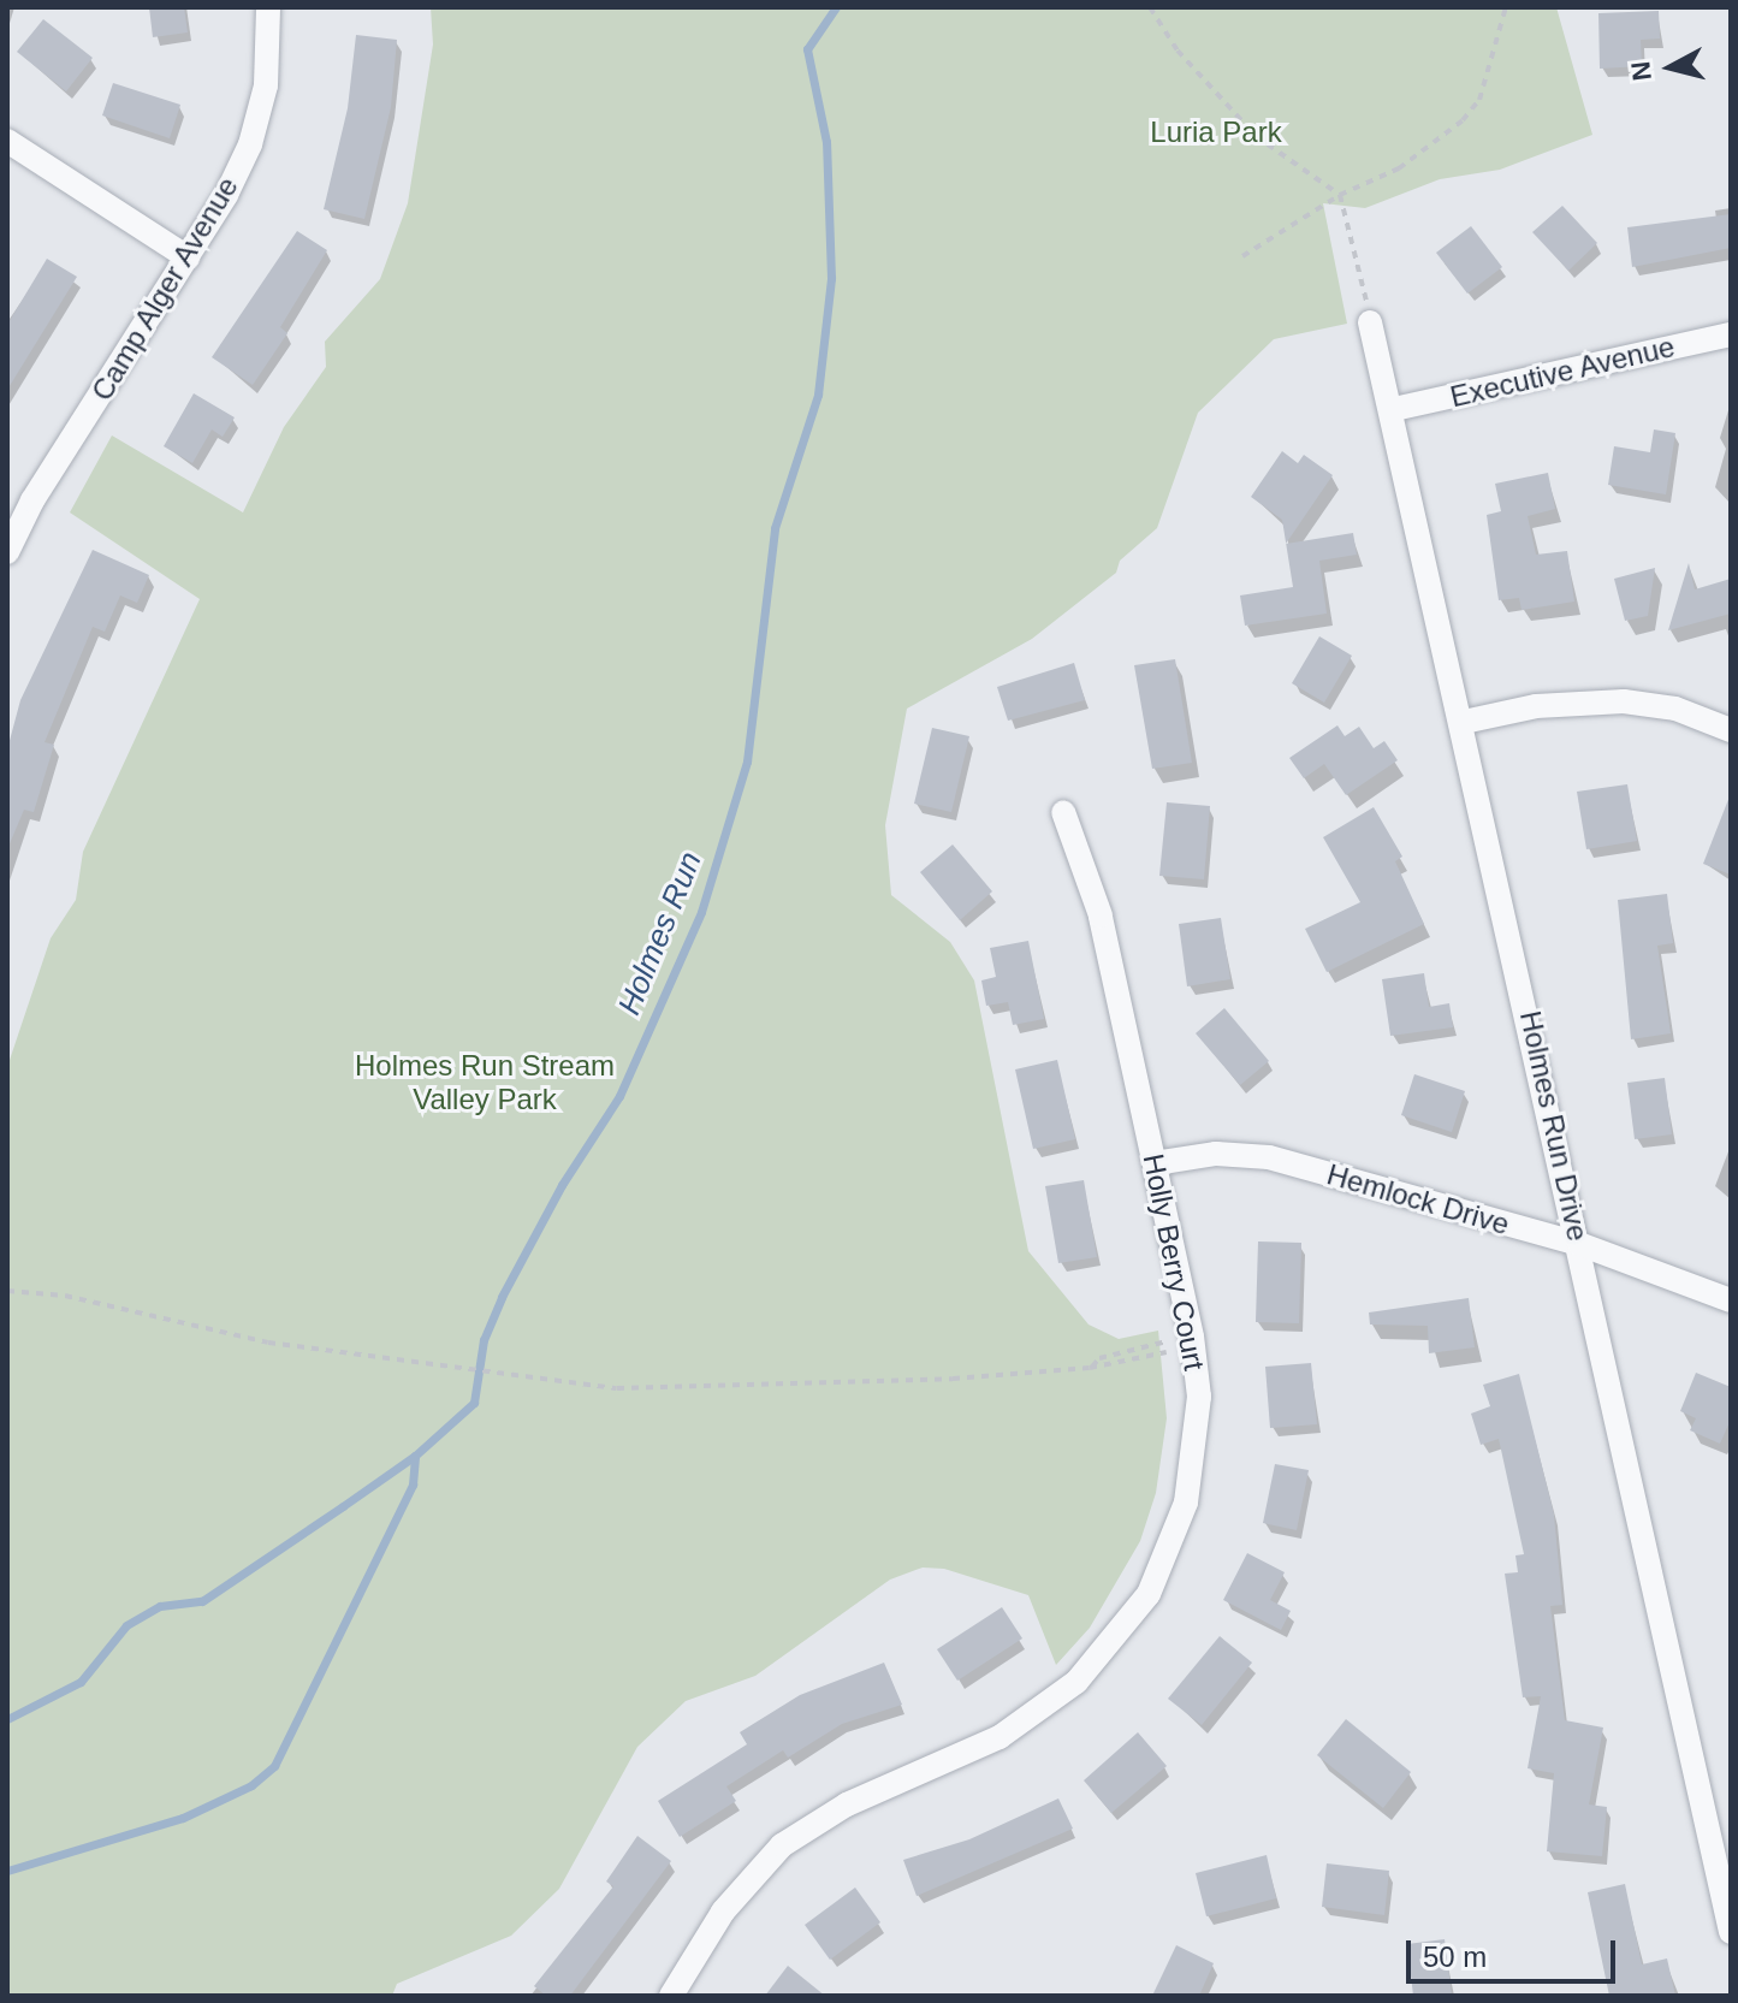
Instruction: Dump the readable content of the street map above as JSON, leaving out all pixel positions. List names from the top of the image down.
{
  "streets": {
    "street": [
      "Camp Alger Avenue",
      "Executive Avenue",
      "Holmes Run Drive",
      "Hemlock Drive",
      "Holly Berry Court"
    ]
  },
  "crossings": [
    ["Executive Avenue", "Holmes Run Drive"],
    ["Holmes Run Drive", "Hemlock Drive"],
    ["Hemlock Drive", "Holly Berry Court"]
  ],
  "water": ["Holmes Run"],
  "parks": ["Luria Park", "Holmes Run Stream Valley Park"],
  "scale_bar": "50 m",
  "north": "left"
}
